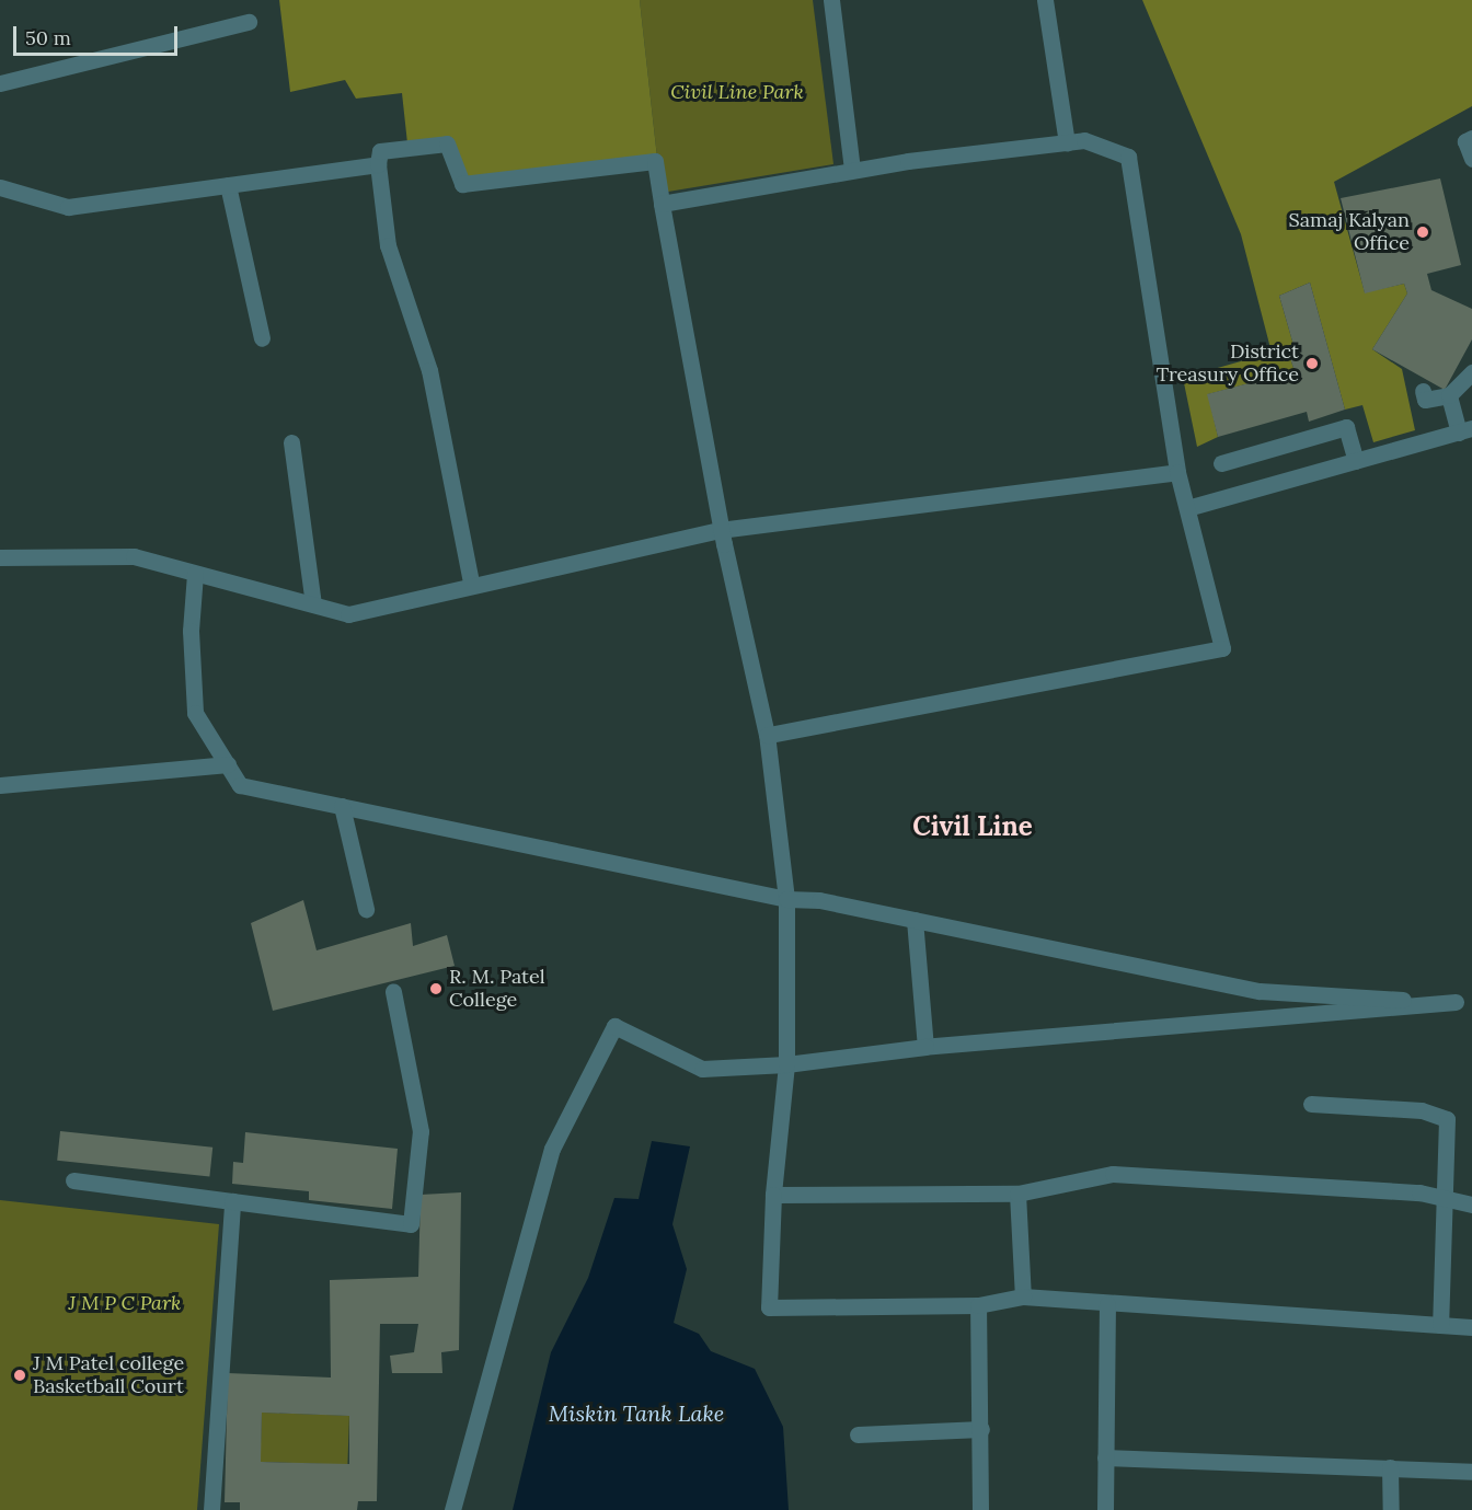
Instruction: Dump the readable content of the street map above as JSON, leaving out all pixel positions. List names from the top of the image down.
{
  "districts": ["Civil Line"],
  "water": ["Miskin Tank Lake"],
  "parks": ["Civil Line Park", "J M P C Park"],
  "places": [
    "Samaj Kalyan Office",
    "District Treasury Office",
    "R. M. Patel College",
    "J M Patel college Basketball Court"
  ],
  "scale_bar": "50 m"
}
